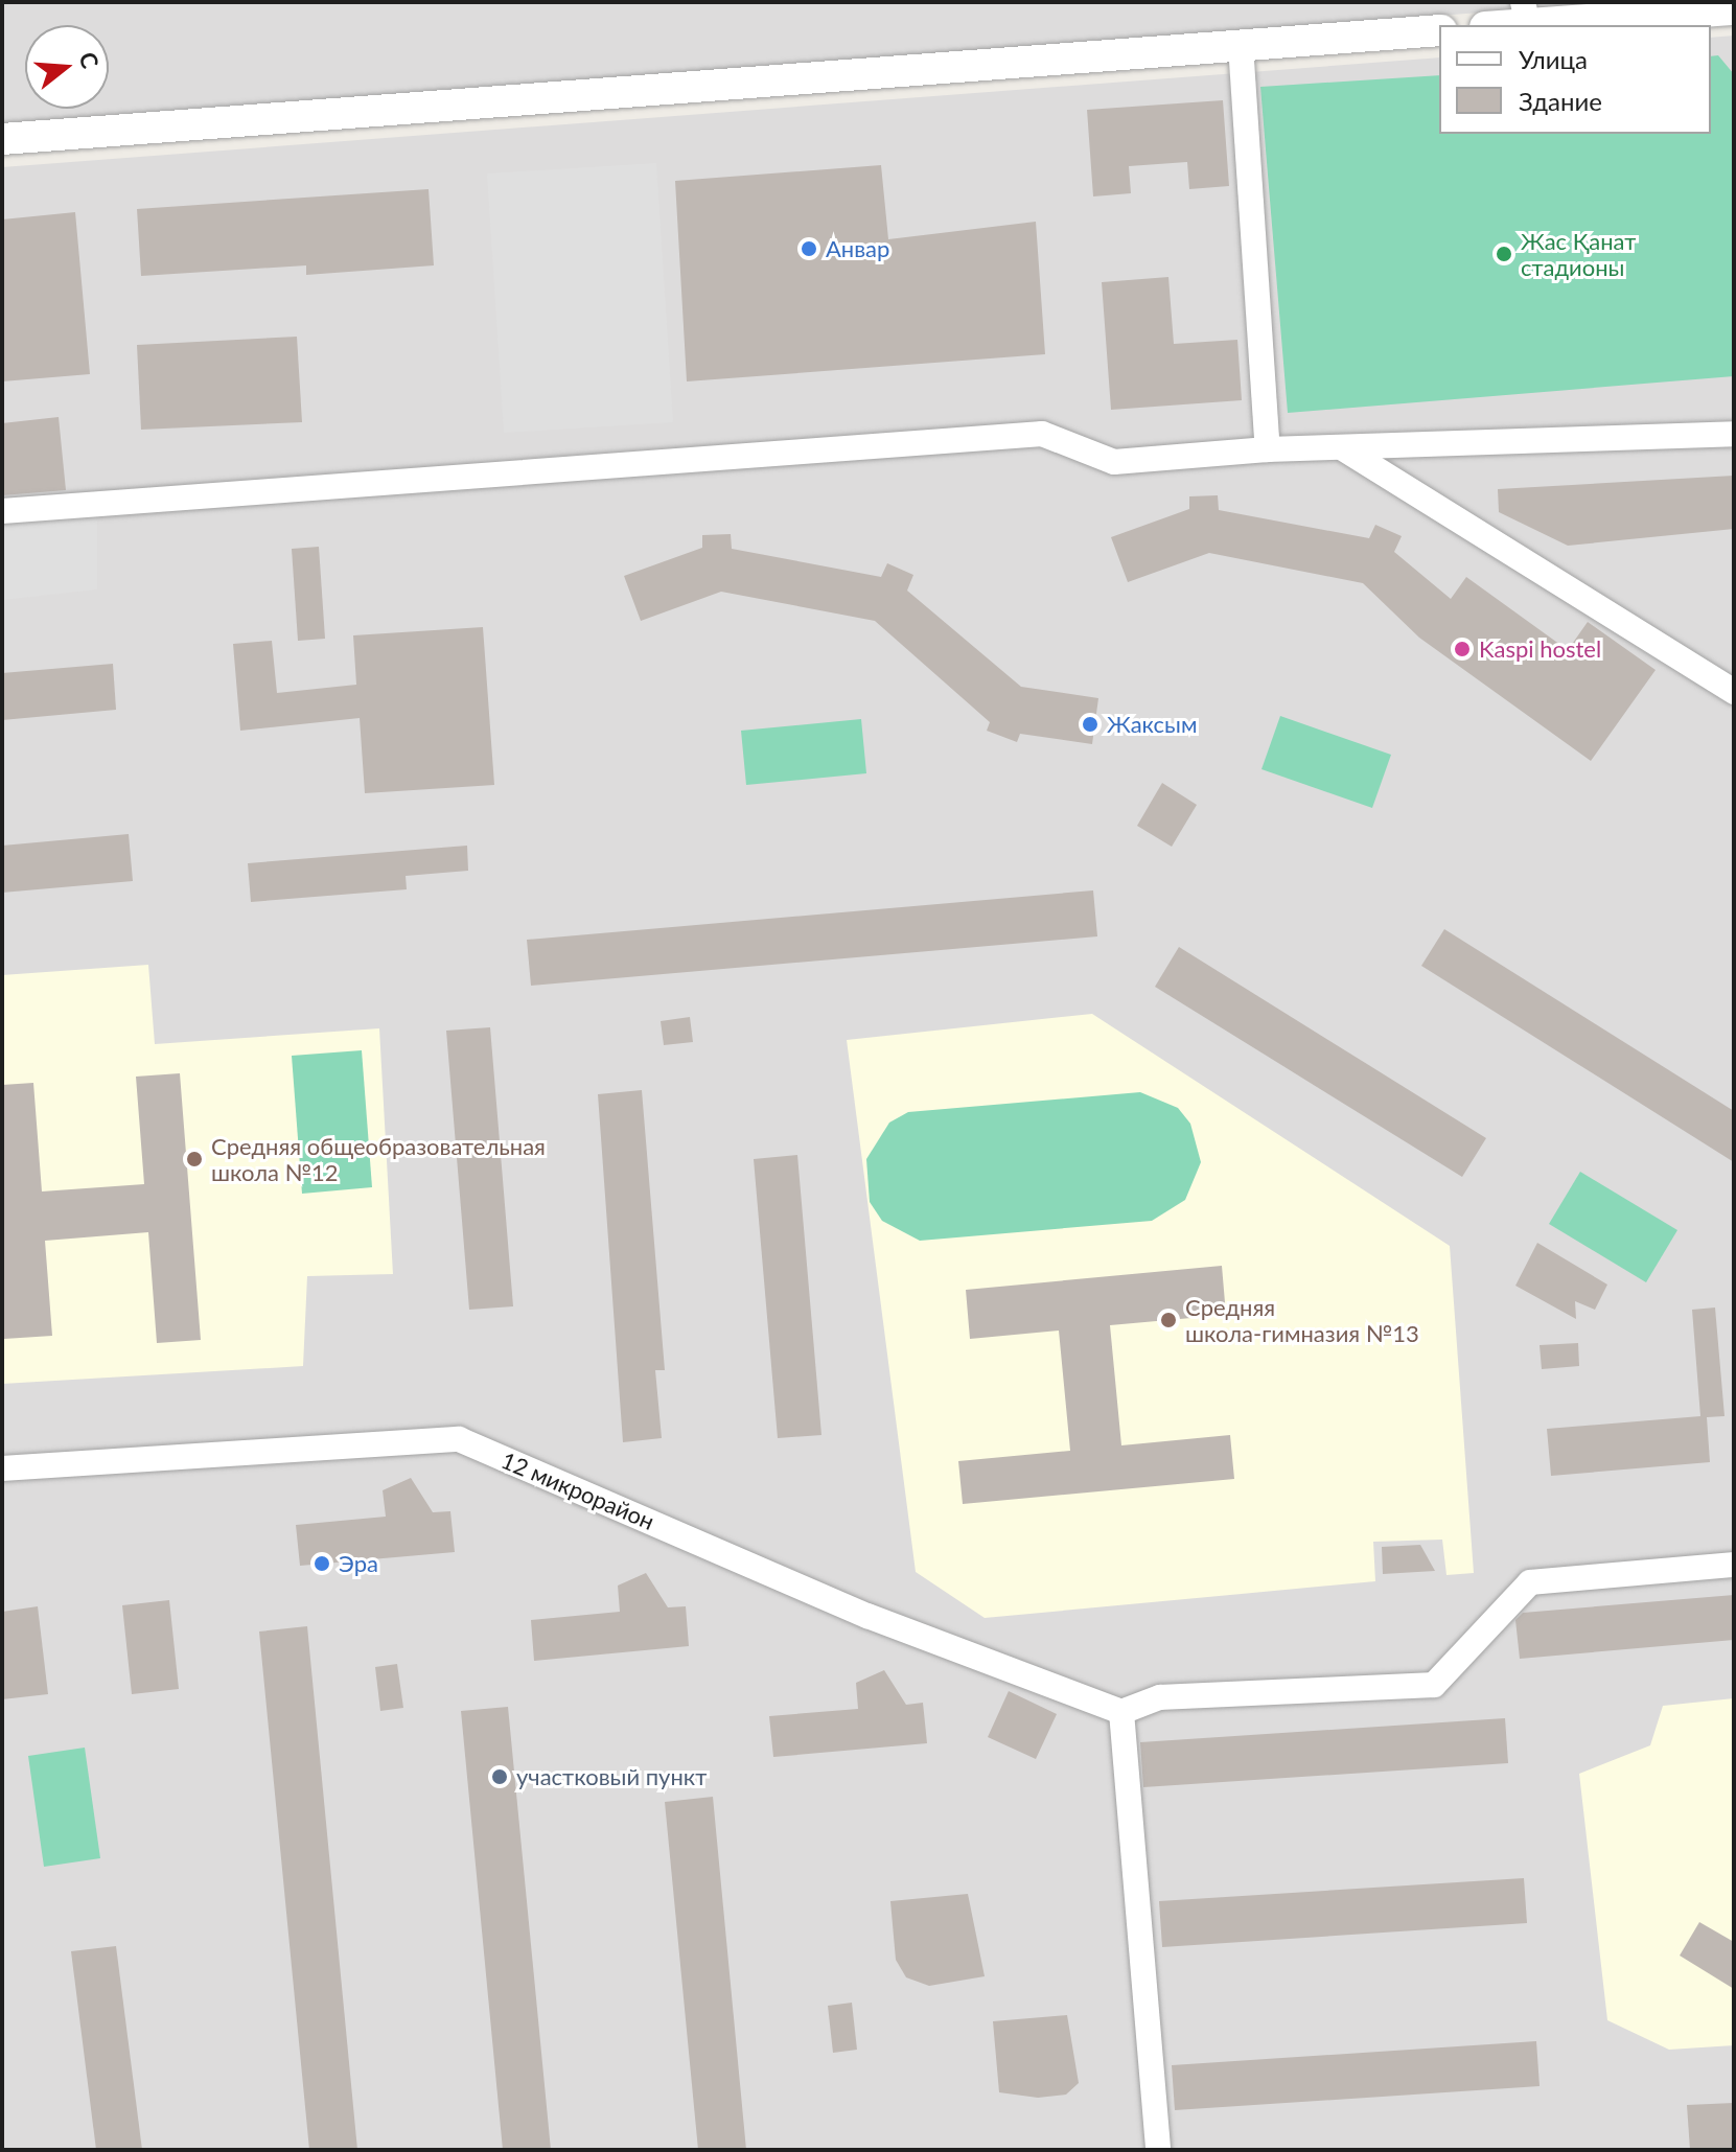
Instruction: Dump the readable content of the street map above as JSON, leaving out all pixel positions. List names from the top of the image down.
{
  "streets": {
    "street": ["12 микрорайон"]
  },
  "places": [
    "Анвар",
    "Жас Қанат стадионы",
    "Kaspi hostel",
    "Жаксым",
    "Средняя общеобразовательная школа №12",
    "Средняя школа-гимназия №13",
    "Эра",
    "участковый пункт"
  ],
  "legend": ["Улица", "Здание"],
  "north": "right"
}
